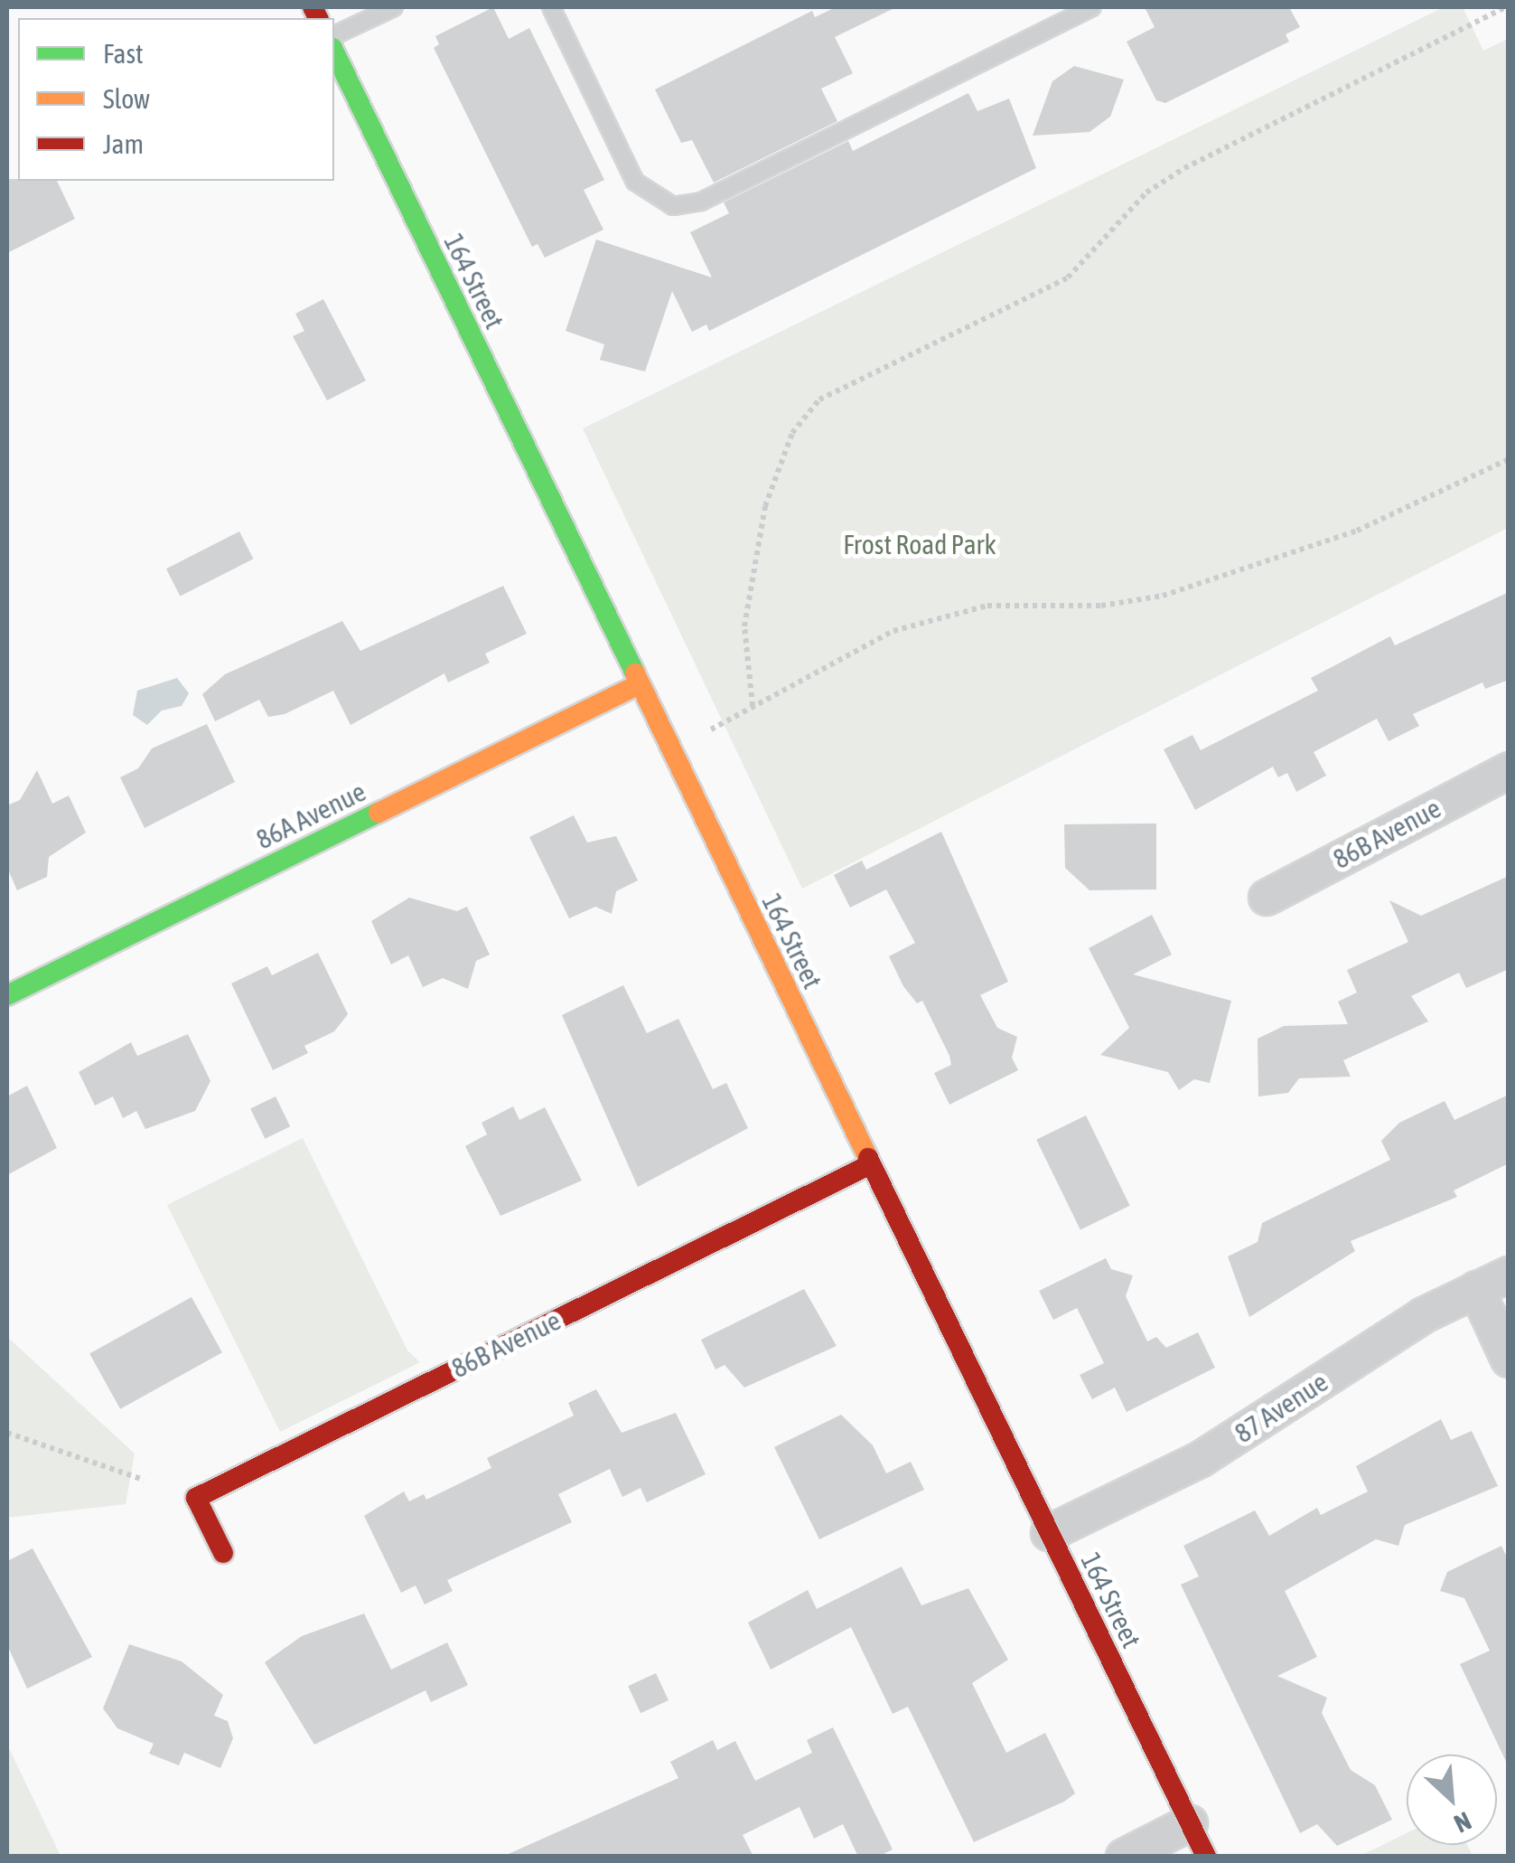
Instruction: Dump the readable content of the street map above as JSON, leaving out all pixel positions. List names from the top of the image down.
{
  "streets": {
    "street": [
      "164 Street",
      "86A Avenue",
      "86B Avenue",
      "87 Avenue"
    ]
  },
  "crossings": [
    ["164 Street", "86A Avenue"],
    ["164 Street", "86B Avenue"],
    ["164 Street", "87 Avenue"]
  ],
  "parks": ["Frost Road Park"],
  "legend": ["Fast", "Slow", "Jam"],
  "north": "bottom right"
}
